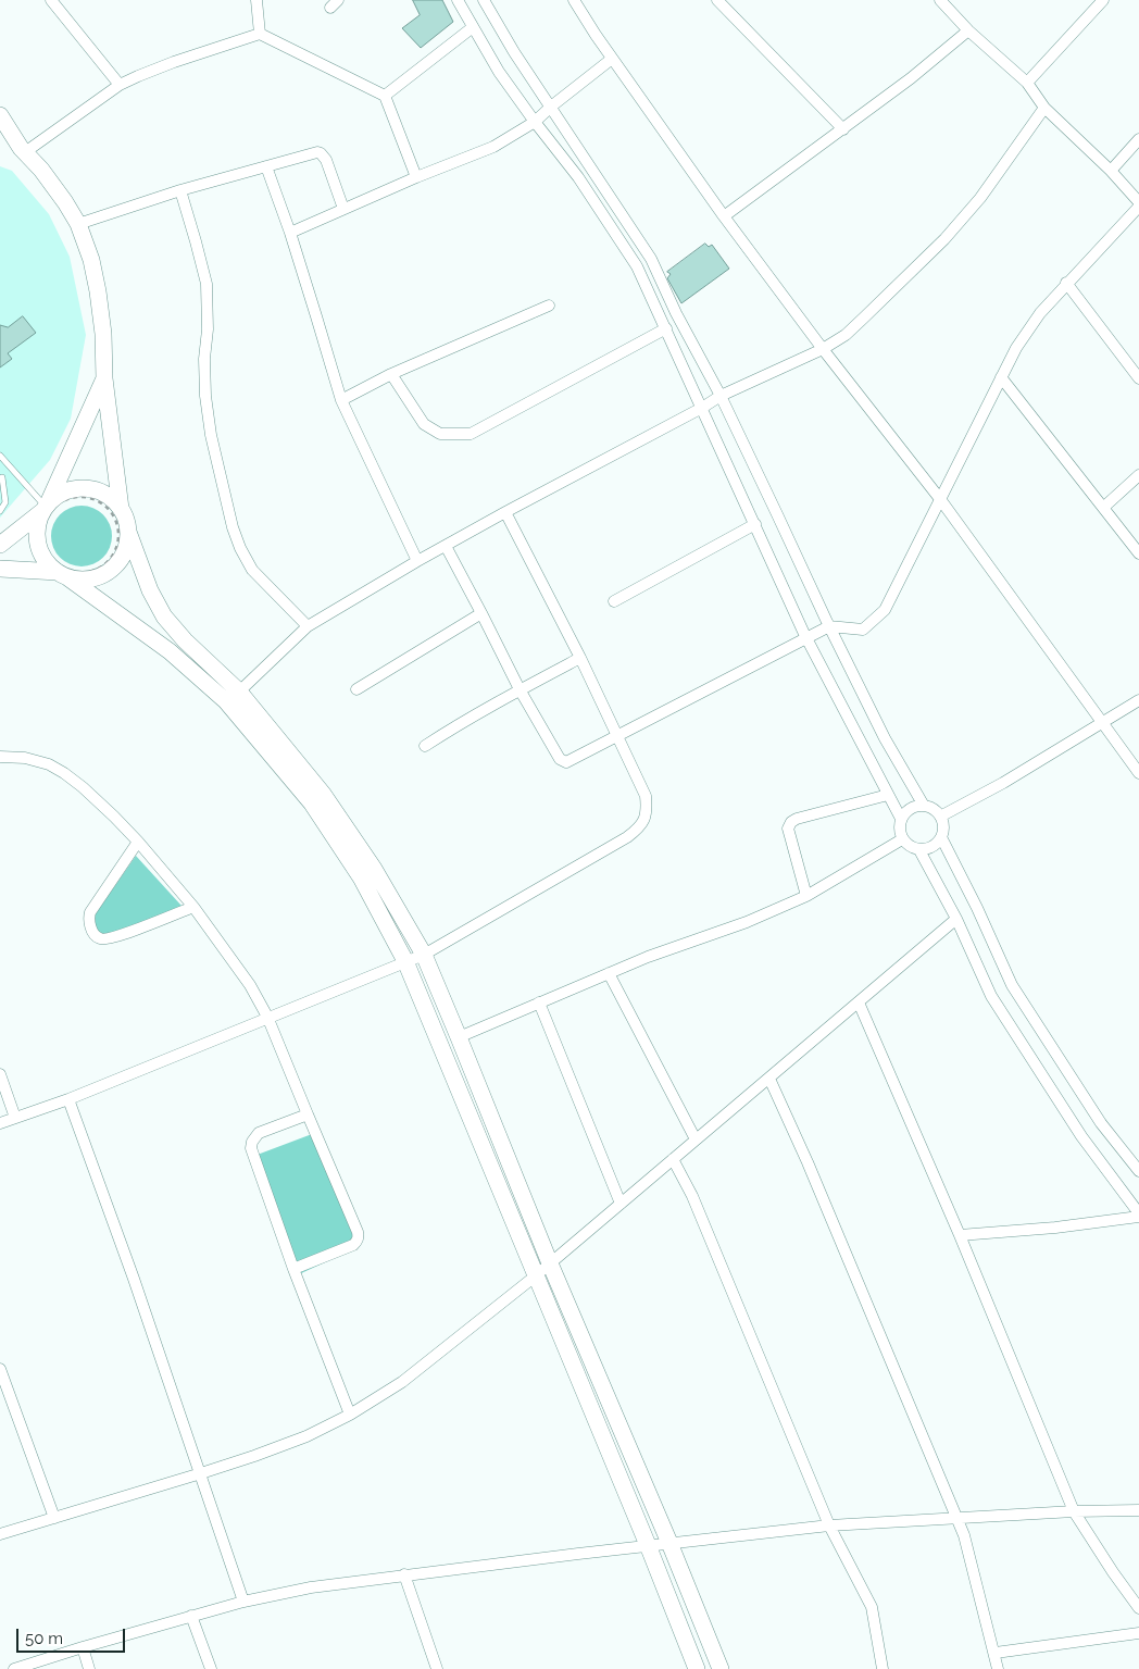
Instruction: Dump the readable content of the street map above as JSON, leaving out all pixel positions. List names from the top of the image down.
{
  "scale_bar": "50 m"
}
